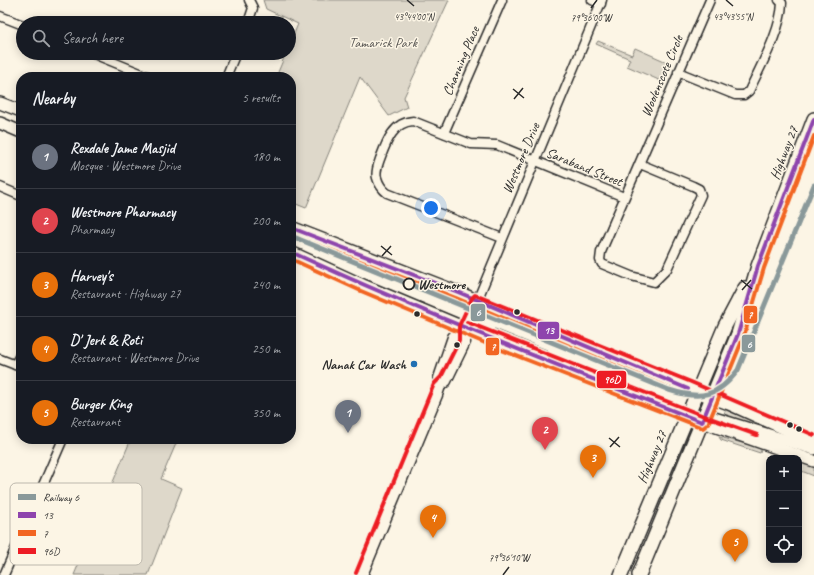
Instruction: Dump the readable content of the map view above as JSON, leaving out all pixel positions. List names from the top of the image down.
{
  "streets": {
    "main road": ["Highway 27"],
    "street": [
      "Channing Place",
      "Woolenscote Circle",
      "Westmore Drive",
      "Saraband Street"
    ]
  },
  "crossings": [
    ["Channing Place", "Saraband Street"],
    ["Woolenscote Circle", "Saraband Street"],
    ["Westmore Drive", "Saraband Street"]
  ],
  "parks": ["Tamarisk Park"],
  "places": ["Westmore", "Nanak Car Wash"],
  "lines": [
    "transit line 13",
    "transit line 7",
    "rail line 6",
    "transit line 96D"
  ],
  "legend": [
    "Railway 6",
    "13",
    "7",
    "96D"
  ],
  "page": {
    "search": "Search here",
    "heading": ["Nearby", "5 results"],
    "list": [
      {
        "mark": "1",
        "name": "Rexdale Jame Masjid",
        "note": "Mosque · Westmore Drive",
        "value": "180 m"
      },
      {
        "mark": "2",
        "name": "Westmore Pharmacy",
        "note": "Pharmacy",
        "value": "200 m"
      },
      {
        "mark": "3",
        "name": "Harvey's",
        "note": "Restaurant · Highway 27",
        "value": "240 m"
      },
      {
        "mark": "4",
        "name": "D' Jerk & Roti",
        "note": "Restaurant · Westmore Drive",
        "value": "250 m"
      },
      {
        "mark": "5",
        "name": "Burger King",
        "note": "Restaurant",
        "value": "350 m"
      }
    ],
    "pins": [
      "1",
      "2",
      "3",
      "4",
      "5"
    ],
    "map_buttons": ["+", "−"]
  },
  "coordinates": [
    "43°44'00\"N",
    "43°43'55\"N",
    "79°36'00\"W",
    "79°36'10\"W"
  ]
}
